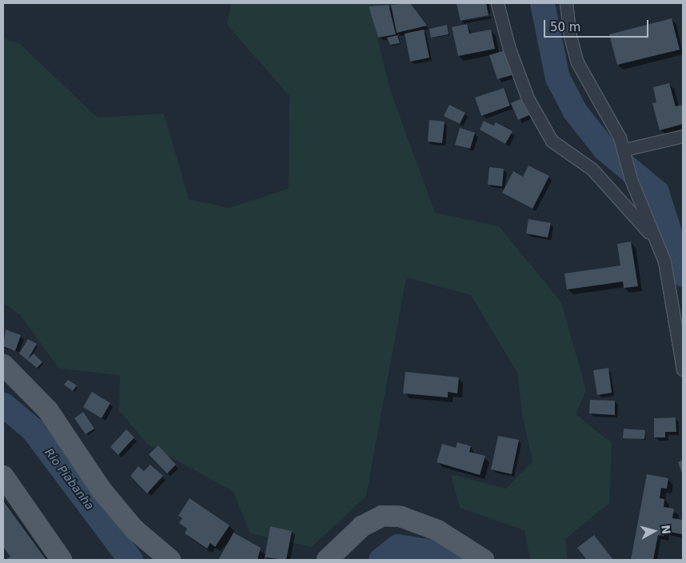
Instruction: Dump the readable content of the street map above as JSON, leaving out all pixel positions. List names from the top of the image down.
{
  "water": ["Rio Piabanha"],
  "scale_bar": "50 m",
  "north": "right"
}
